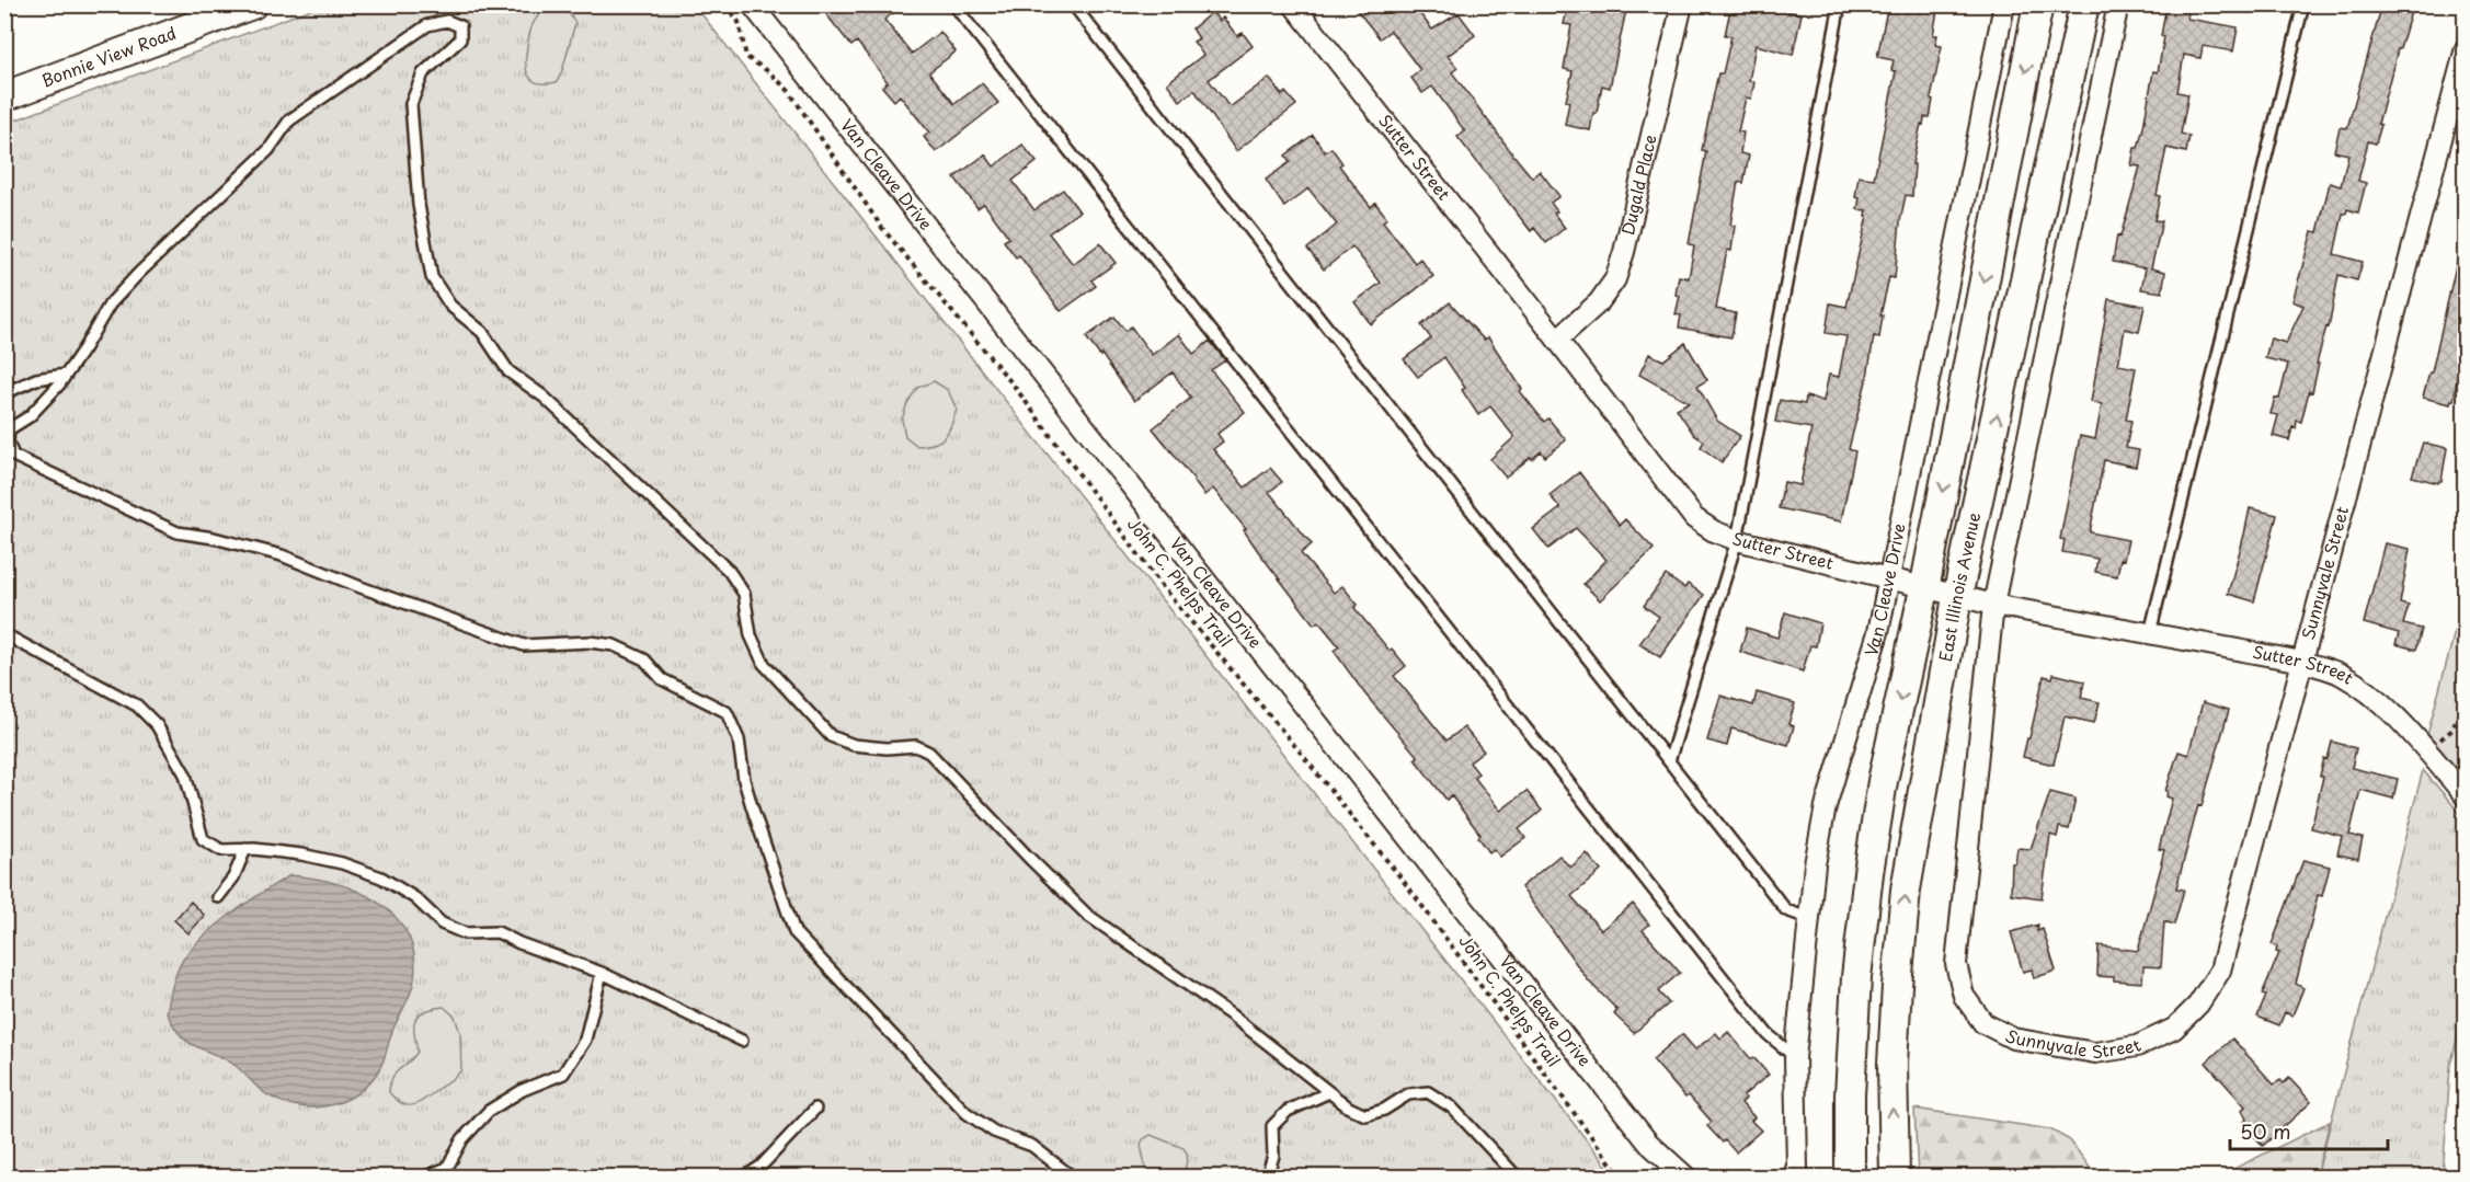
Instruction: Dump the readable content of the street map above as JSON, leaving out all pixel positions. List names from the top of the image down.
{
  "streets": {
    "main road": ["Bonnie View Road", "East Illinois Avenue"],
    "street": [
      "Sutter Street",
      "Van Cleave Drive",
      "Dugald Place",
      "Sunnyvale Street"
    ],
    "path": ["John C. Phelps Trail"]
  },
  "crossings": [
    ["Sutter Street", "Van Cleave Drive"],
    ["Sutter Street", "Dugald Place"],
    ["Sutter Street", "Sunnyvale Street"],
    ["Sutter Street", "East Illinois Avenue"]
  ],
  "scale_bar": "50 m"
}
